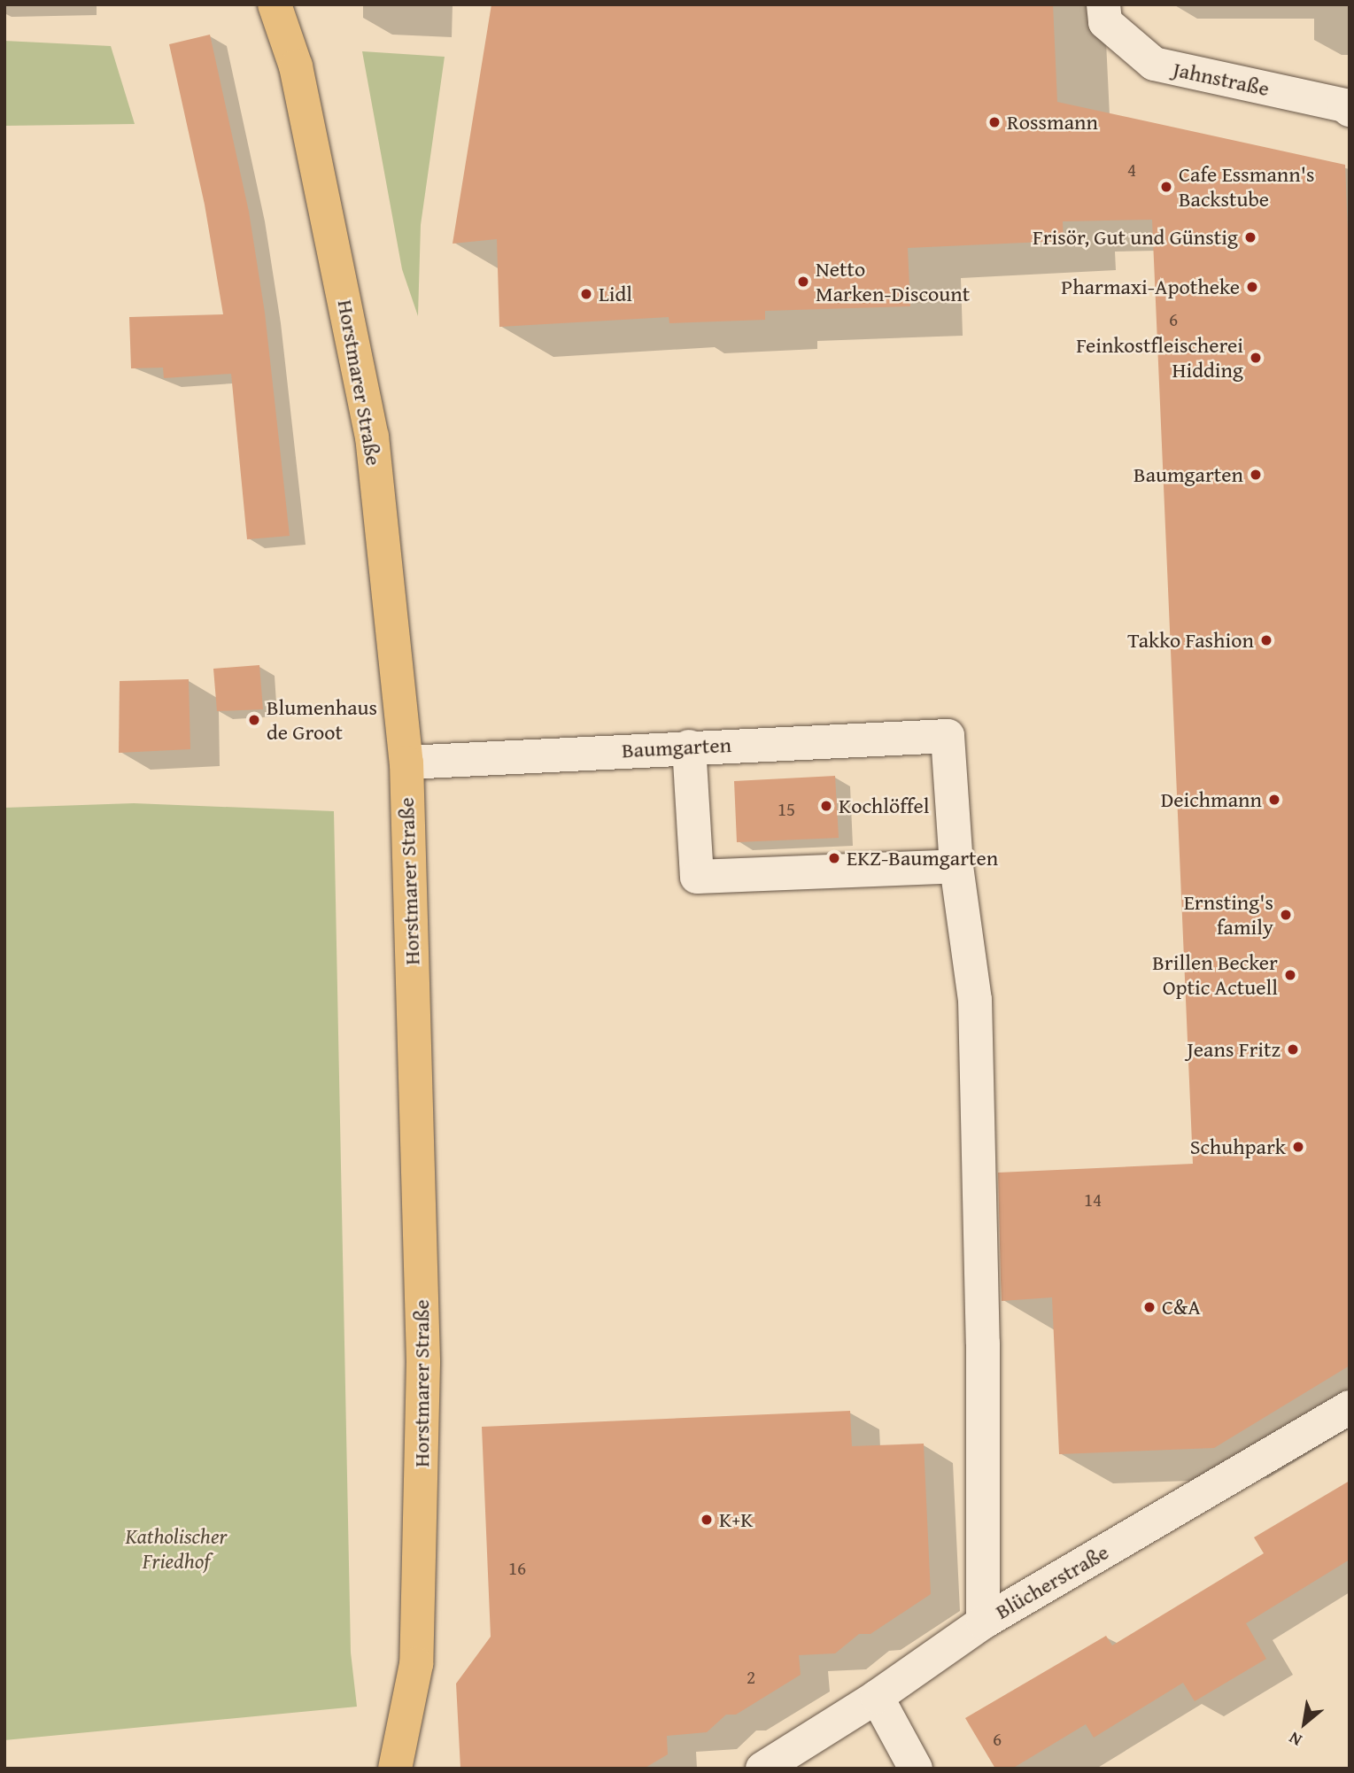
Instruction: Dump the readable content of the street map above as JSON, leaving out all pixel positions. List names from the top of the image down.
{
  "streets": {
    "main road": ["Horstmarer Straße"],
    "street": ["Jahnstraße", "Baumgarten", "Blücherstraße"]
  },
  "crossings": [
    ["Horstmarer Straße", "Baumgarten"]
  ],
  "parks": ["Katholischer Friedhof"],
  "places": [
    "Rossmann",
    "Cafe Essmann's Backstube",
    "Frisör, Gut und Günstig",
    "Netto Marken-Discount",
    "Pharmaxi-Apotheke",
    "Lidl",
    "Feinkostfleischerei Hidding",
    "Baumgarten",
    "Takko Fashion",
    "Blumenhaus de Groot",
    "Deichmann",
    "Kochlöffel",
    "EKZ-Baumgarten",
    "Ernsting's family",
    "Brillen Becker Optic Actuell",
    "Jeans Fritz",
    "Schuhpark",
    "C&A",
    "K+K"
  ],
  "house_numbers": [
    "4",
    "6",
    "15",
    "14",
    "16",
    "2",
    "6"
  ],
  "north": "bottom left"
}
